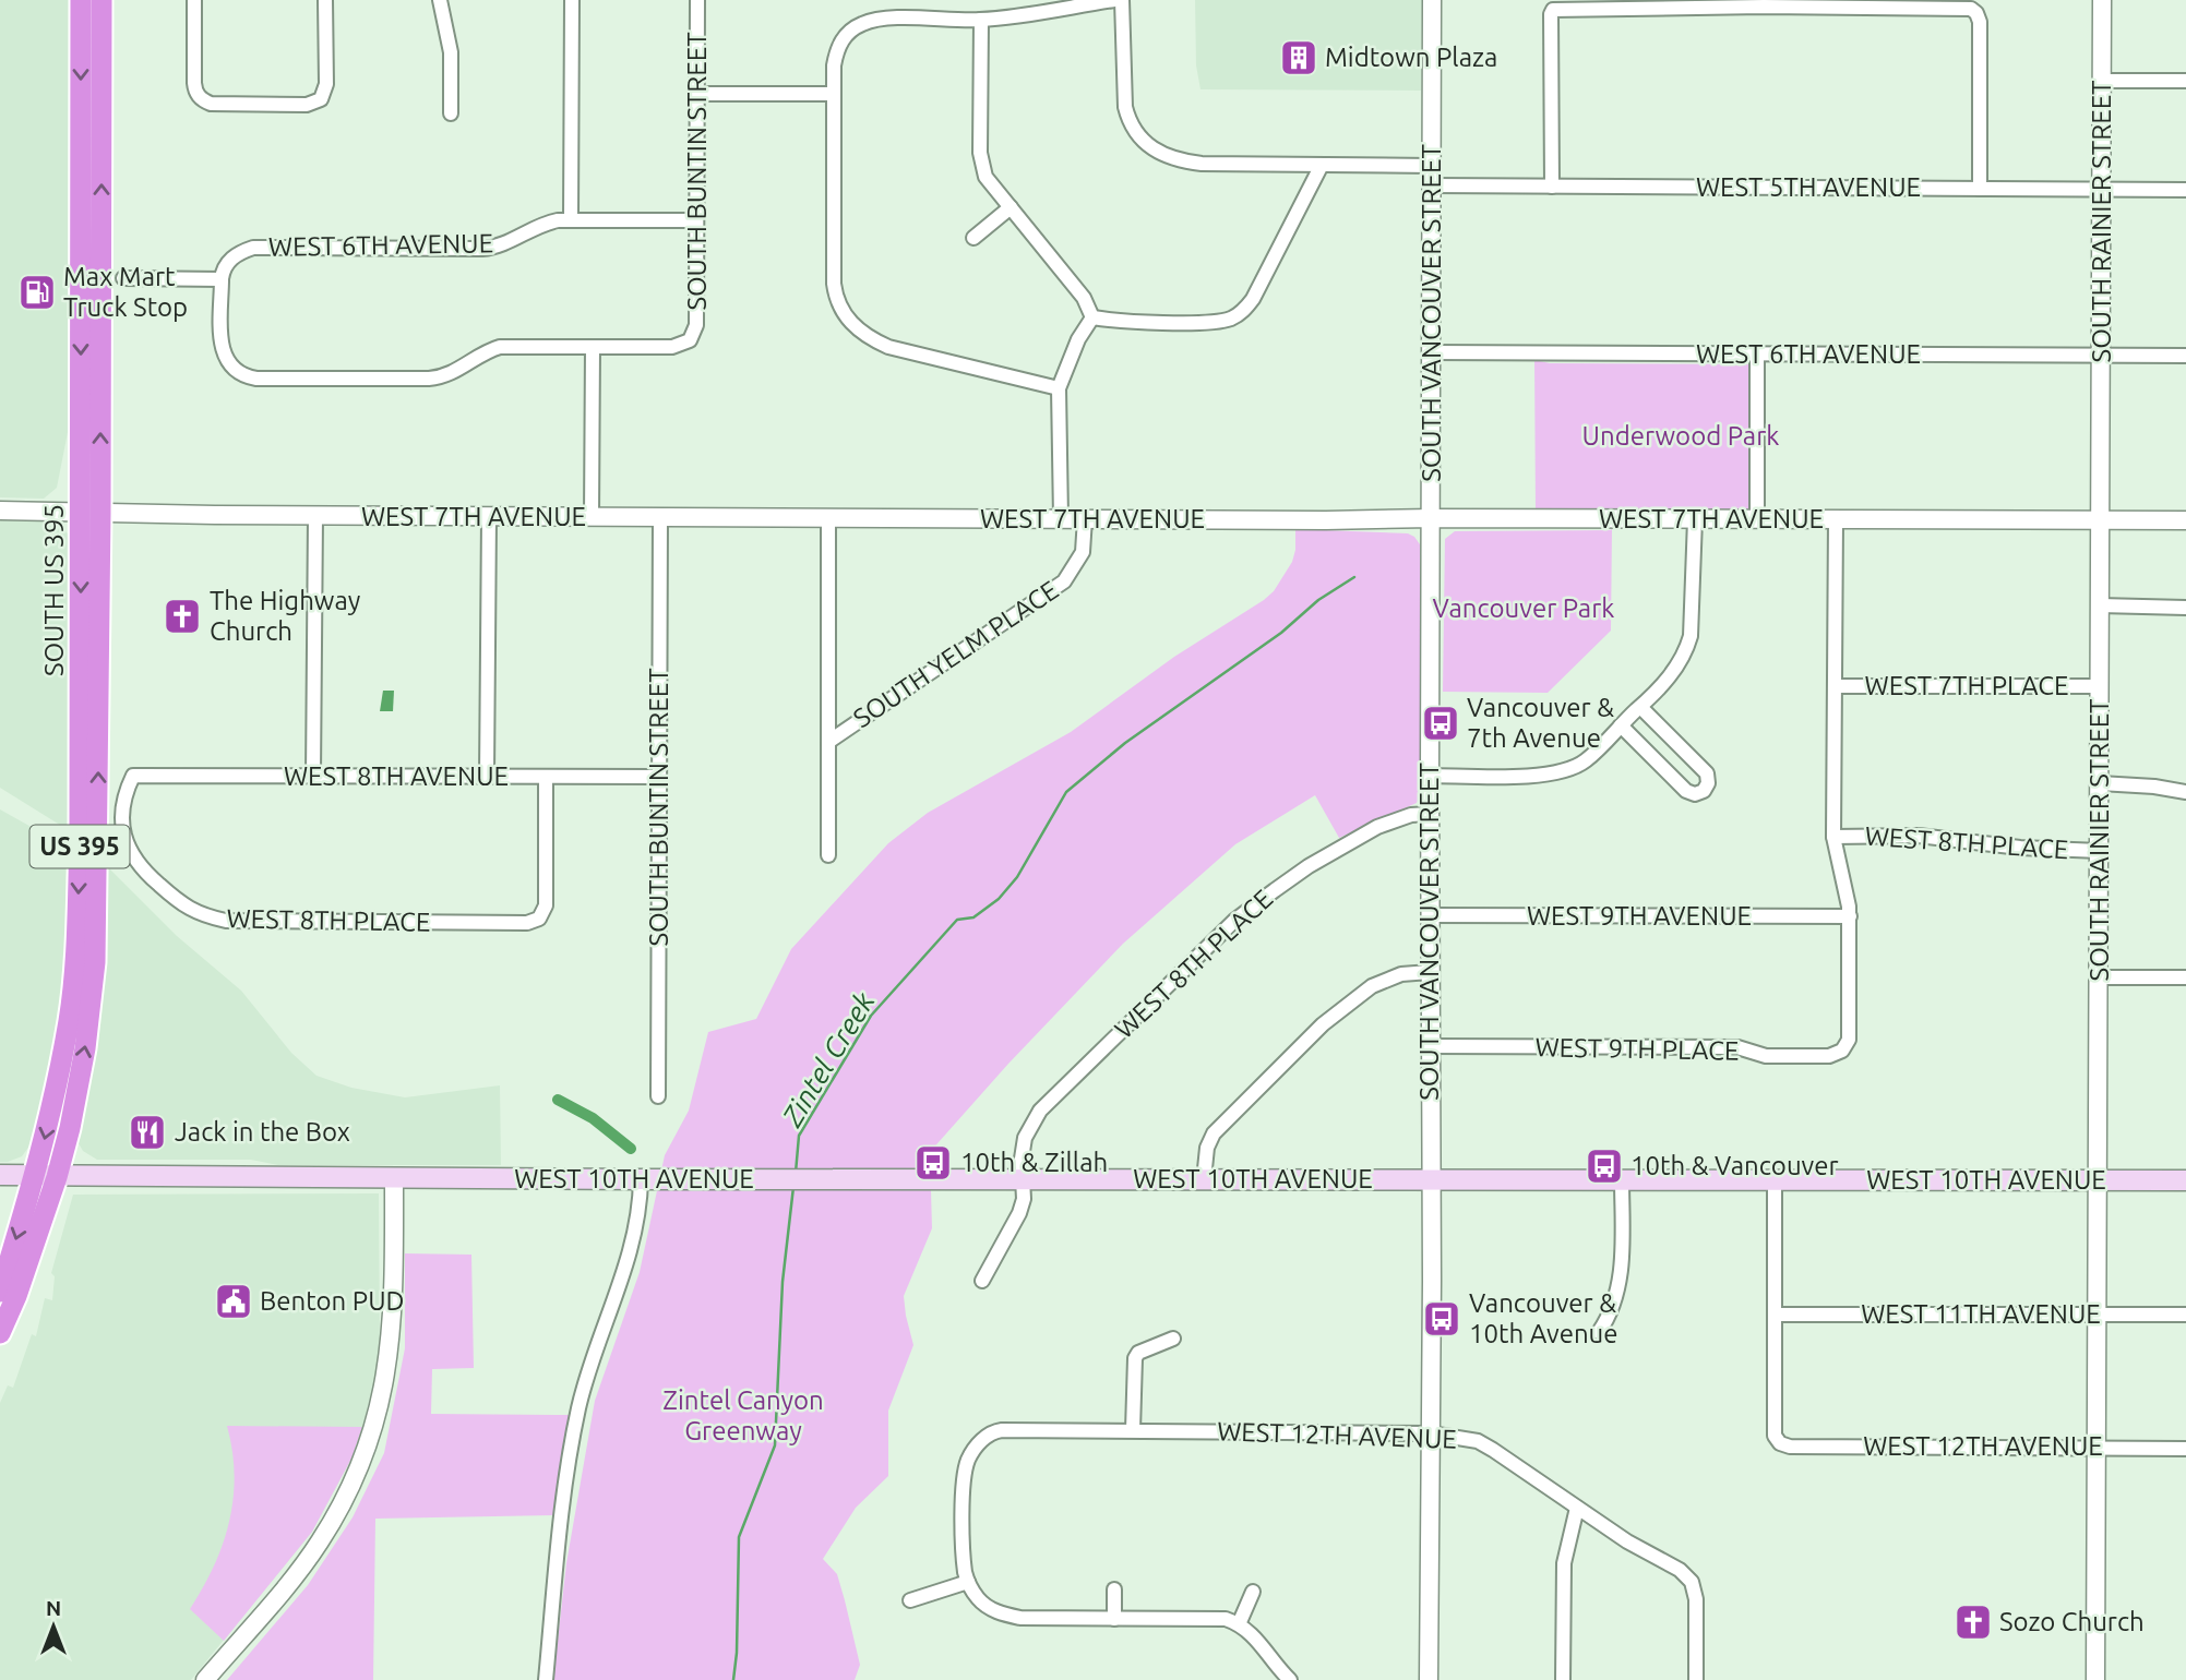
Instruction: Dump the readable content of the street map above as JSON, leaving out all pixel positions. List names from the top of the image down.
{
  "streets": {
    "highway": ["SOUTH US 395", "US 395"],
    "main road": ["WEST 10TH AVENUE"],
    "street": [
      "SOUTH BUNTIN STREET",
      "WEST 5TH AVENUE",
      "SOUTH RAINIER STREET",
      "WEST 6TH AVENUE",
      "SOUTH VANCOUVER STREET",
      "WEST 7TH AVENUE",
      "SOUTH YELM PLACE",
      "WEST 7TH PLACE",
      "WEST 8TH AVENUE",
      "WEST 8TH PLACE",
      "WEST 9TH AVENUE",
      "WEST 9TH PLACE",
      "WEST 11TH AVENUE",
      "WEST 12TH AVENUE"
    ]
  },
  "crossings": [
    ["SOUTH BUNTIN STREET", "WEST 6TH AVENUE"],
    ["SOUTH BUNTIN STREET", "WEST 7TH AVENUE"],
    ["SOUTH BUNTIN STREET", "WEST 8TH AVENUE"],
    ["WEST 5TH AVENUE", "SOUTH RAINIER STREET"],
    ["WEST 5TH AVENUE", "SOUTH VANCOUVER STREET"],
    ["SOUTH RAINIER STREET", "WEST 6TH AVENUE"],
    ["SOUTH RAINIER STREET", "WEST 7TH AVENUE"],
    ["SOUTH RAINIER STREET", "WEST 7TH PLACE"],
    ["SOUTH RAINIER STREET", "WEST 8TH PLACE"],
    ["SOUTH RAINIER STREET", "WEST 10TH AVENUE"],
    ["SOUTH RAINIER STREET", "WEST 11TH AVENUE"],
    ["SOUTH RAINIER STREET", "WEST 12TH AVENUE"],
    ["WEST 6TH AVENUE", "SOUTH VANCOUVER STREET"],
    ["SOUTH VANCOUVER STREET", "WEST 7TH AVENUE"],
    ["SOUTH VANCOUVER STREET", "WEST 8TH PLACE"],
    ["SOUTH VANCOUVER STREET", "WEST 9TH AVENUE"],
    ["SOUTH VANCOUVER STREET", "WEST 9TH PLACE"],
    ["SOUTH VANCOUVER STREET", "WEST 10TH AVENUE"],
    ["SOUTH VANCOUVER STREET", "WEST 12TH AVENUE"],
    ["WEST 7TH AVENUE", "SOUTH US 395"],
    ["WEST 7TH AVENUE", "SOUTH YELM PLACE"],
    ["SOUTH US 395", "US 395"],
    ["SOUTH US 395", "WEST 10TH AVENUE"],
    ["WEST 8TH AVENUE", "WEST 8TH PLACE"],
    ["WEST 8TH PLACE", "WEST 10TH AVENUE"],
    ["US 395", "WEST 10TH AVENUE"],
    ["WEST 9TH AVENUE", "WEST 9TH PLACE"],
    ["WEST 11TH AVENUE", "WEST 12TH AVENUE"]
  ],
  "water": ["Zintel Creek"],
  "parks": ["Underwood Park", "Vancouver Park", "Zintel Canyon Greenway"],
  "places": {
    "building": ["Midtown Plaza"],
    "fuel station": ["Max Mart Truck Stop"],
    "church": ["The Highway Church", "Sozo Church"],
    "bus stop": [
      "Vancouver & 7th Avenue",
      "10th & Zillah",
      "10th & Vancouver",
      "Vancouver & 10th Avenue"
    ],
    "restaurant": ["Jack in the Box"],
    "public building": ["Benton PUD"]
  },
  "north": "top"
}
